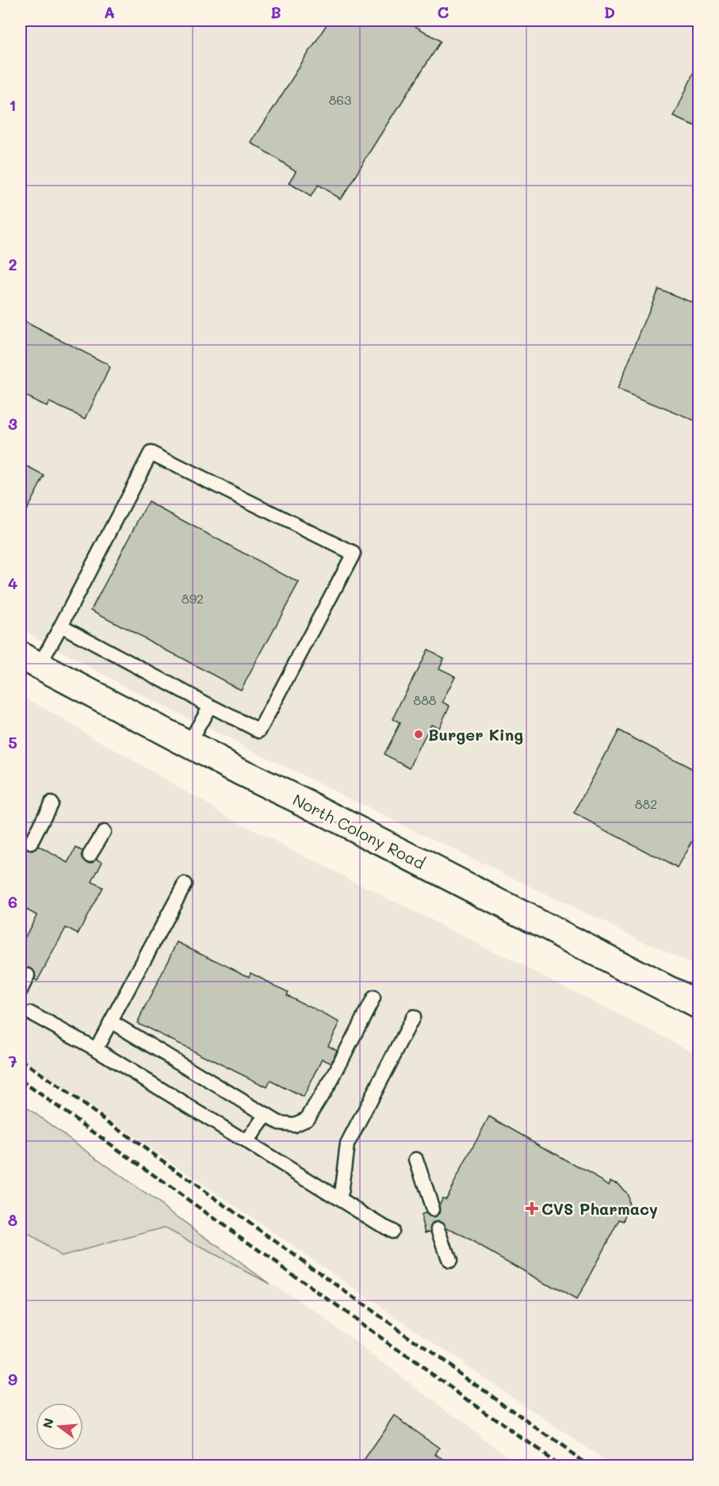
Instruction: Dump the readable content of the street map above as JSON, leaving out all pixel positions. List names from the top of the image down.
{
  "streets": {
    "main road": ["North Colony Road"]
  },
  "places": {
    "other": ["Burger King"],
    "health": ["CVS Pharmacy"]
  },
  "house_numbers": [
    "863",
    "892",
    "888",
    "882"
  ],
  "north": "left",
  "grid": {
    "columns": [
      "A",
      "B",
      "C",
      "D"
    ],
    "rows": [
      "1",
      "2",
      "3",
      "4",
      "5",
      "6",
      "7",
      "8",
      "9"
    ]
  }
}
